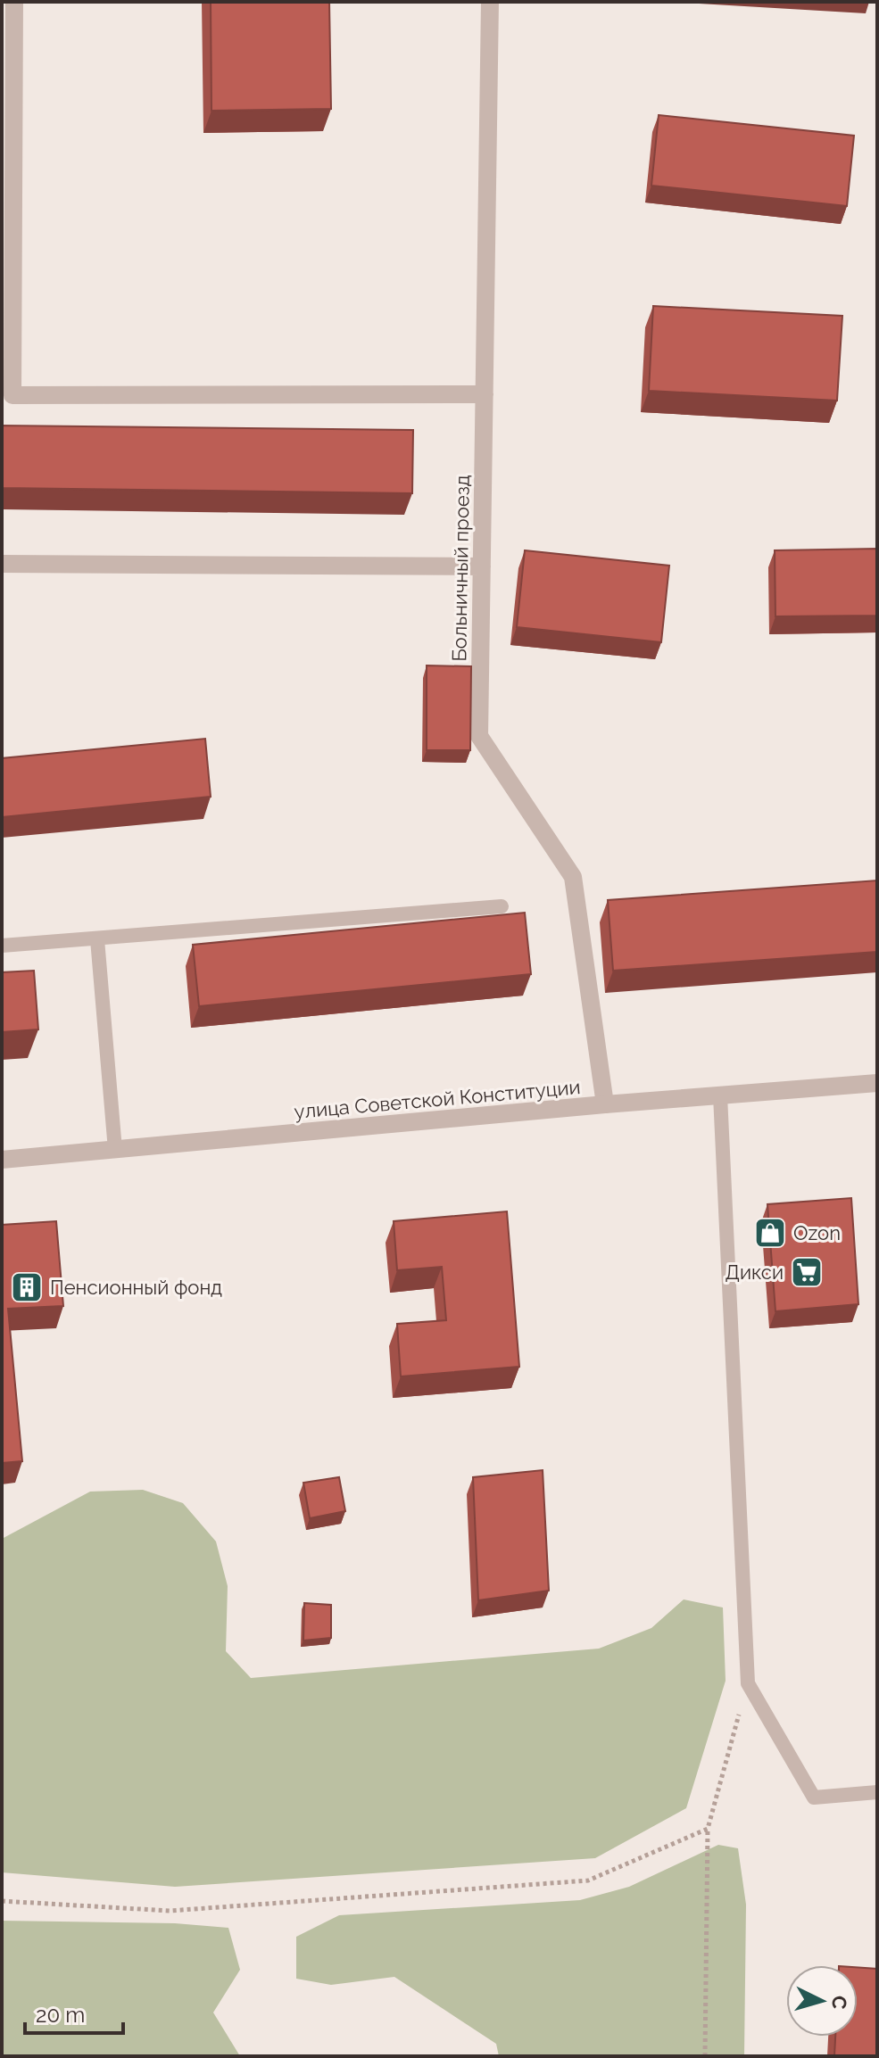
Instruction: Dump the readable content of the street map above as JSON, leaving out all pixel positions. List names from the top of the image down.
{
  "streets": {
    "street": ["Больничный проезд", "улица Советской Конституции"]
  },
  "crossings": [
    ["Больничный проезд", "улица Советской Конституции"]
  ],
  "places": {
    "shop": ["Ozon"],
    "supermarket": ["Дикси"],
    "building": ["Пенсионный фонд"]
  },
  "scale_bar": "20 m",
  "north": "right"
}
